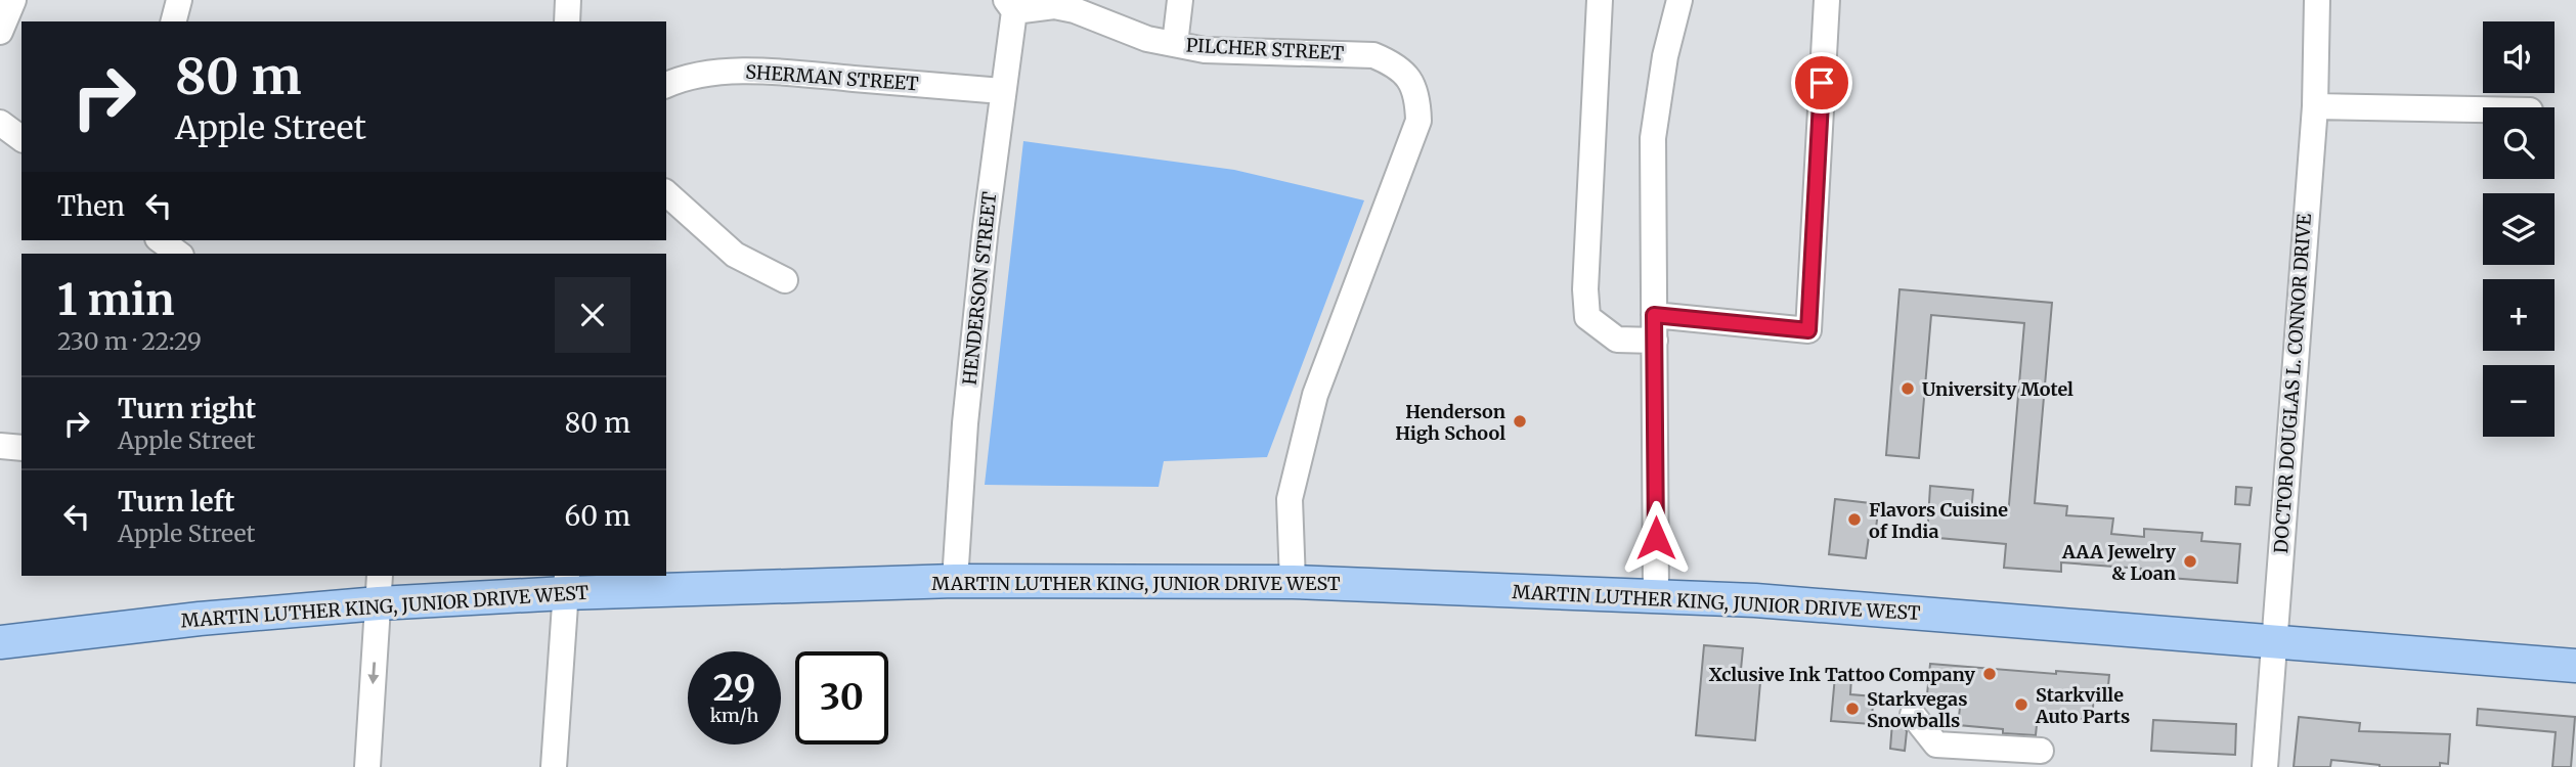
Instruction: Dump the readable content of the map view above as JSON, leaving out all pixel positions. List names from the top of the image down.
{
  "streets": {
    "main road": ["MARTIN LUTHER KING, JUNIOR DRIVE WEST"],
    "street": [
      "PILCHER STREET",
      "SHERMAN STREET",
      "HENDERSON STREET",
      "DOCTOR DOUGLAS L. CONNOR DRIVE"
    ]
  },
  "crossings": [
    ["PILCHER STREET", "HENDERSON STREET"],
    ["PILCHER STREET", "MARTIN LUTHER KING, JUNIOR DRIVE WEST"],
    ["SHERMAN STREET", "HENDERSON STREET"],
    ["HENDERSON STREET", "MARTIN LUTHER KING, JUNIOR DRIVE WEST"],
    ["DOCTOR DOUGLAS L. CONNOR DRIVE", "MARTIN LUTHER KING, JUNIOR DRIVE WEST"]
  ],
  "places": [
    "University Motel",
    "Henderson High School",
    "Flavors Cuisine of India",
    "AAA Jewelry & Loan",
    "Xclusive Ink Tattoo Company",
    "Starkville Auto Parts",
    "Starkvegas Snowballs"
  ],
  "page": {
    "map_buttons": ["+", "−"],
    "turn": ["80 m", "Apple Street"],
    "then": "Then",
    "heading": ["1 min", "230 m · 22:29"],
    "list": [
      {
        "name": "Turn right",
        "note": "Apple Street",
        "value": "80 m"
      },
      {
        "name": "Turn left",
        "note": "Apple Street",
        "value": "60 m"
      }
    ],
    "speed": "29 km/h",
    "limit": "30"
  }
}
